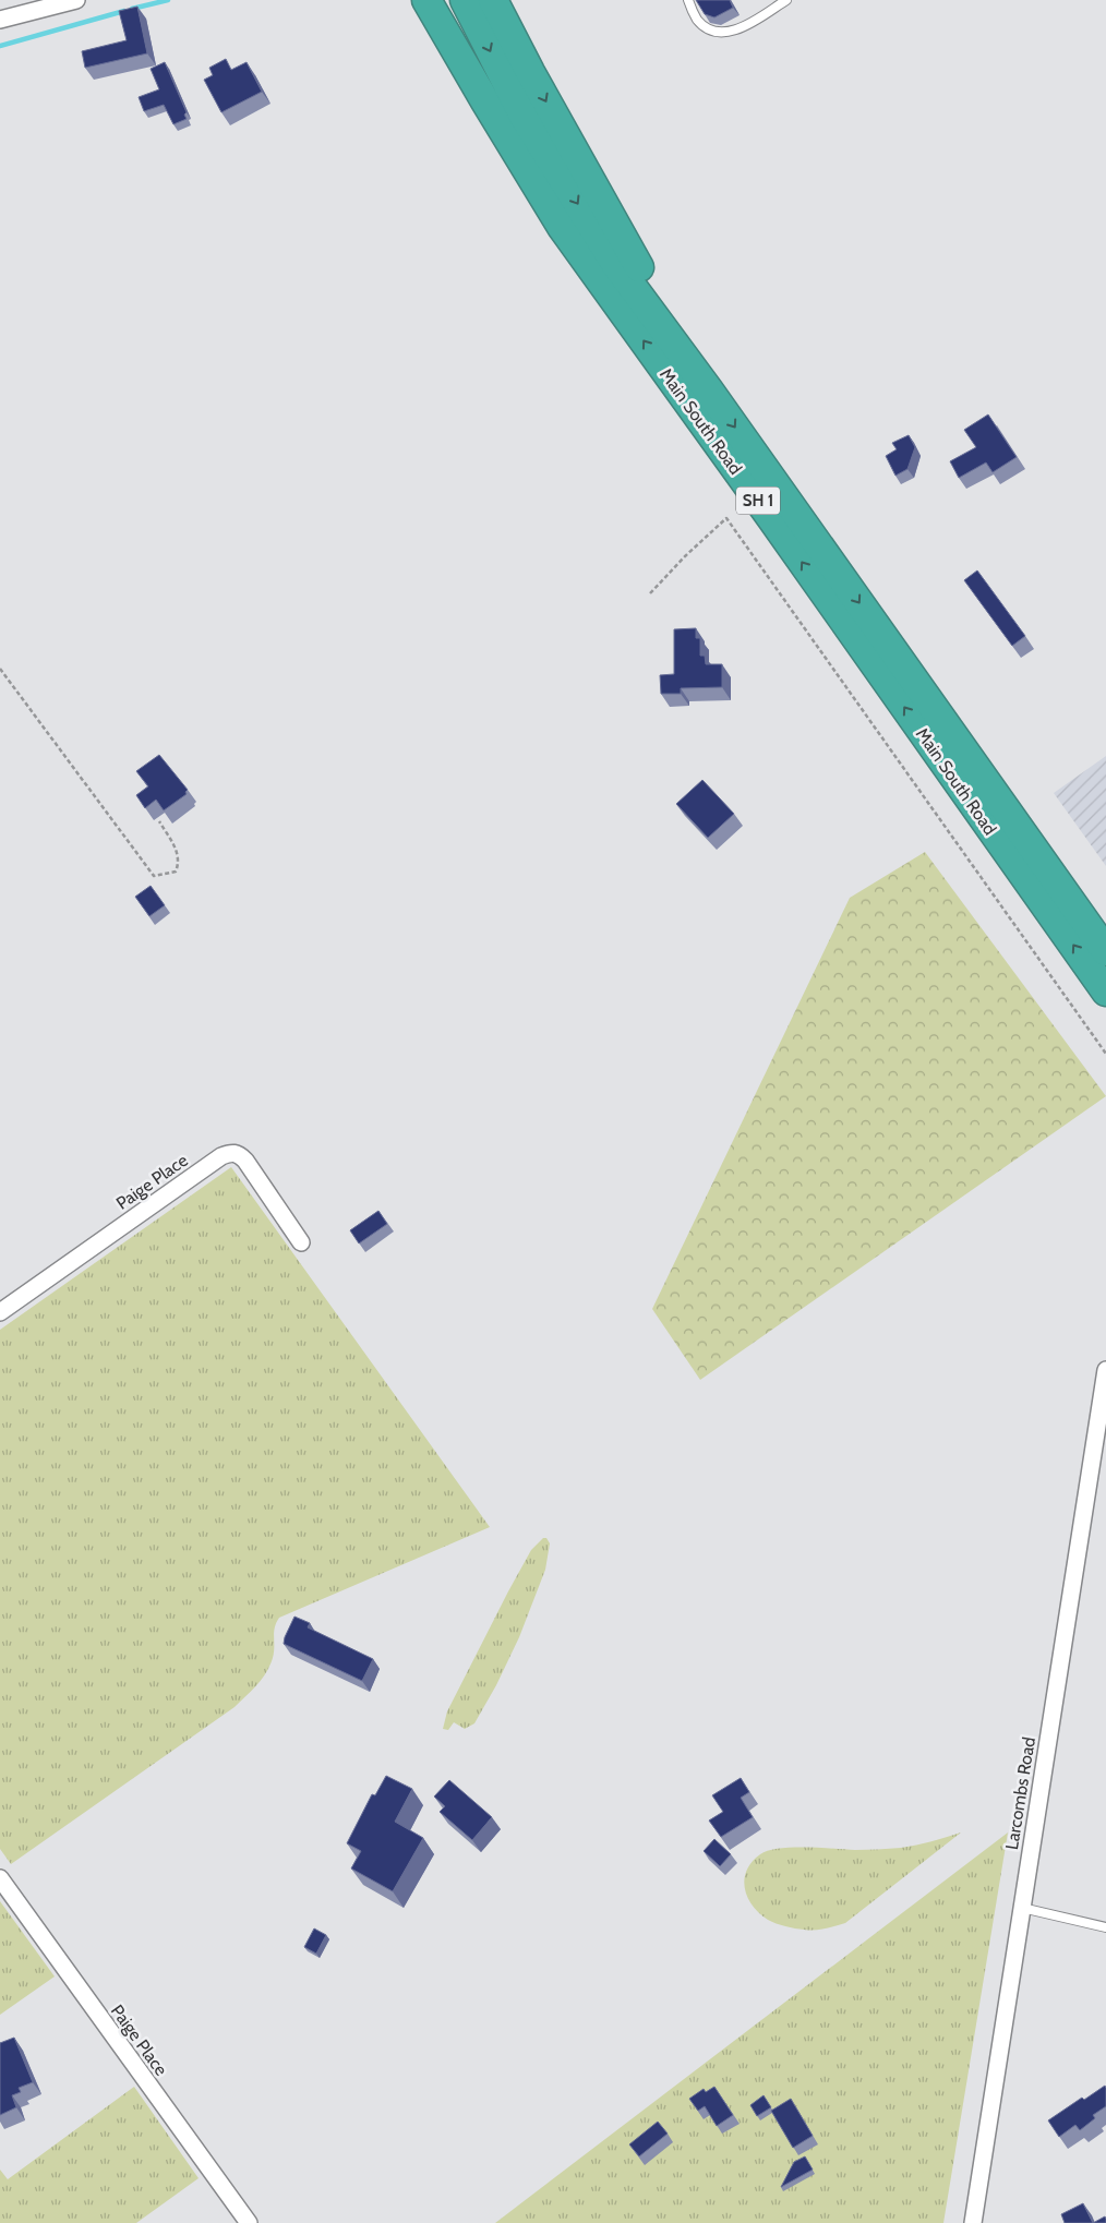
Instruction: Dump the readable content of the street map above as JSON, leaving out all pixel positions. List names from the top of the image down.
{
  "streets": {
    "highway": ["Main South Road", "SH 1"],
    "street": ["Paige Place", "Larcombs Road"]
  }
}
